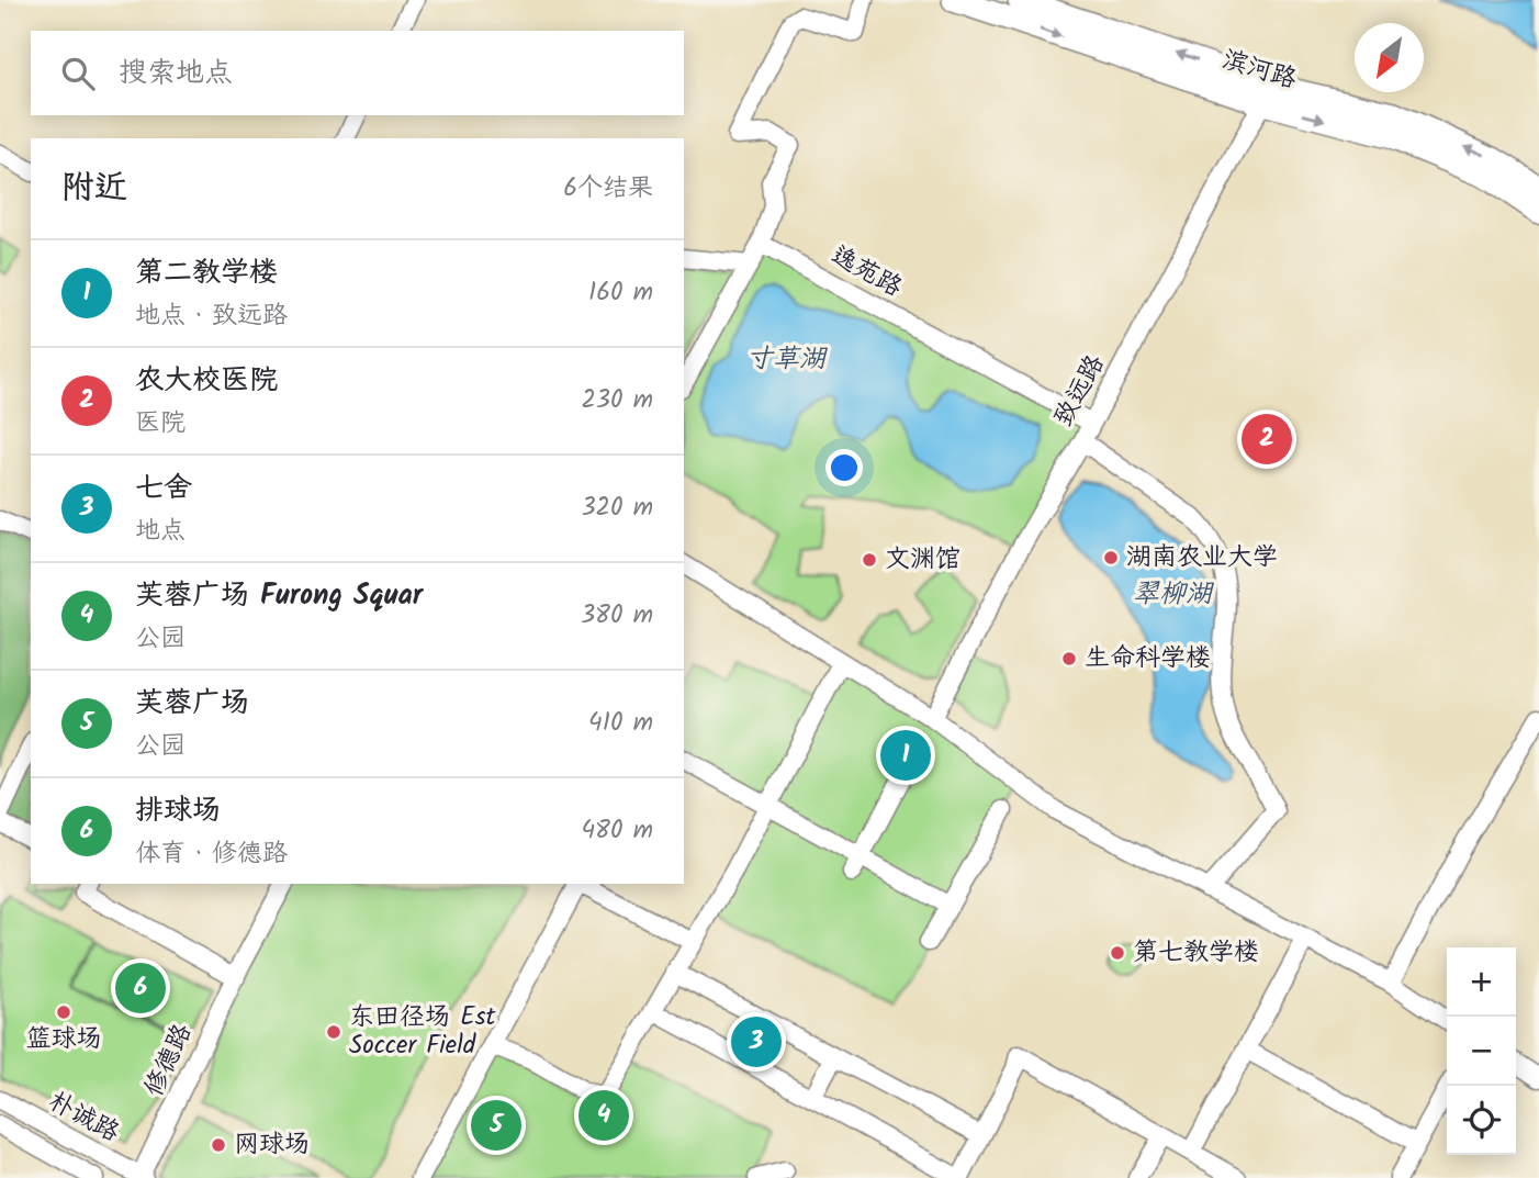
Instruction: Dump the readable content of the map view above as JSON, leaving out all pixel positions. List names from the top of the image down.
{
  "streets": {
    "main road": ["滨河路"],
    "street": [
      "逸苑路",
      "致远路",
      "修德路",
      "朴诚路"
    ]
  },
  "crossings": [
    ["滨河路", "致远路"],
    ["逸苑路", "致远路"],
    ["修德路", "朴诚路"]
  ],
  "water": ["寸草湖", "翠柳湖"],
  "places": [
    "湖南农业大学",
    "文渊馆",
    "生命科学楼",
    "第七教学楼",
    "篮球场",
    "东田径场 Est Soccer Field",
    "网球场"
  ],
  "north": "bottom left",
  "page": {
    "search": "搜索地点",
    "heading": ["附近", "6个结果"],
    "list": [
      {
        "mark": "1",
        "name": "第二教学楼",
        "note": "地点 · 致远路",
        "value": "160 m"
      },
      {
        "mark": "2",
        "name": "农大校医院",
        "note": "医院",
        "value": "230 m"
      },
      {
        "mark": "3",
        "name": "七舍",
        "note": "地点",
        "value": "320 m"
      },
      {
        "mark": "4",
        "name": "芙蓉广场 Furong Squar",
        "note": "公园",
        "value": "380 m"
      },
      {
        "mark": "5",
        "name": "芙蓉广场",
        "note": "公园",
        "value": "410 m"
      },
      {
        "mark": "6",
        "name": "排球场",
        "note": "体育 · 修德路",
        "value": "480 m"
      }
    ],
    "pins": [
      "2",
      "1",
      "6",
      "3",
      "4",
      "5"
    ],
    "map_buttons": ["+", "−"]
  }
}
